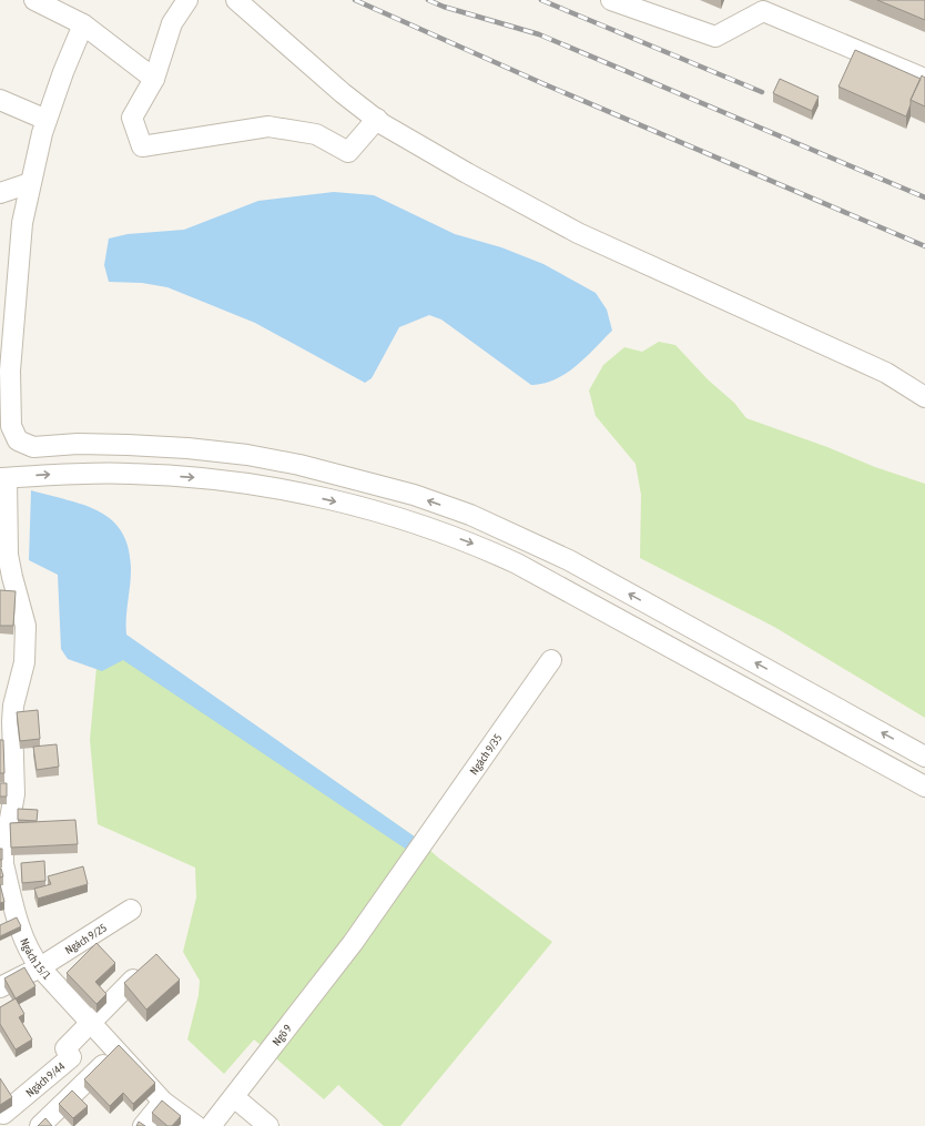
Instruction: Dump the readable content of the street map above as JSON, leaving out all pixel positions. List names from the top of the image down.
{
  "streets": {
    "street": [
      "Ngách 9/35",
      "Ngách 9/25",
      "Ngách 15/1",
      "Ngõ 9",
      "Ngách 9/44"
    ]
  },
  "crossings": [
    ["Ngách 9/35", "Ngõ 9"],
    ["Ngách 9/25", "Ngách 15/1"],
    ["Ngách 15/1", "Ngách 9/44"]
  ]
}
